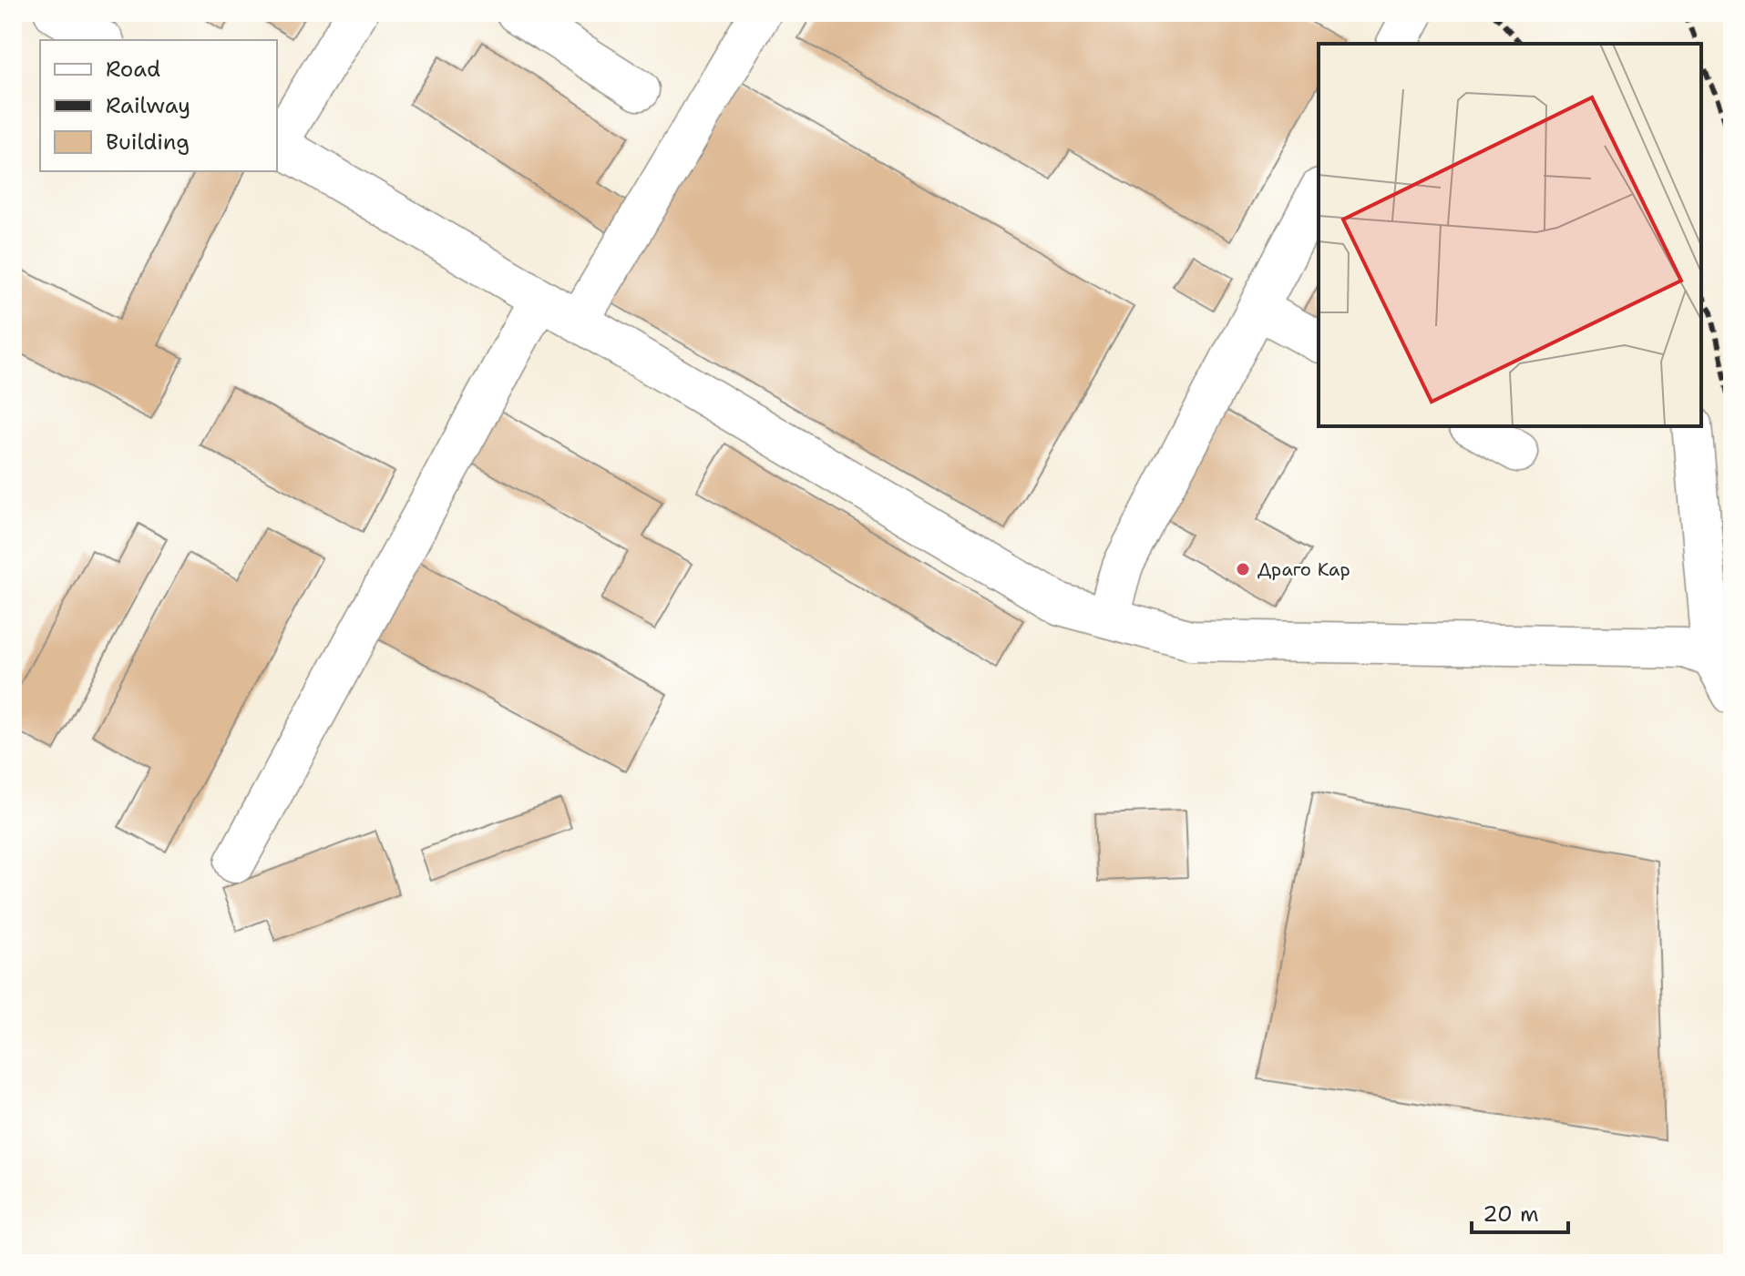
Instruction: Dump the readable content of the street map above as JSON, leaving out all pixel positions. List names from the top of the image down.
{
  "places": ["Драго Кар"],
  "legend": ["Road", "Railway", "Building"],
  "scale_bar": "20 m"
}
